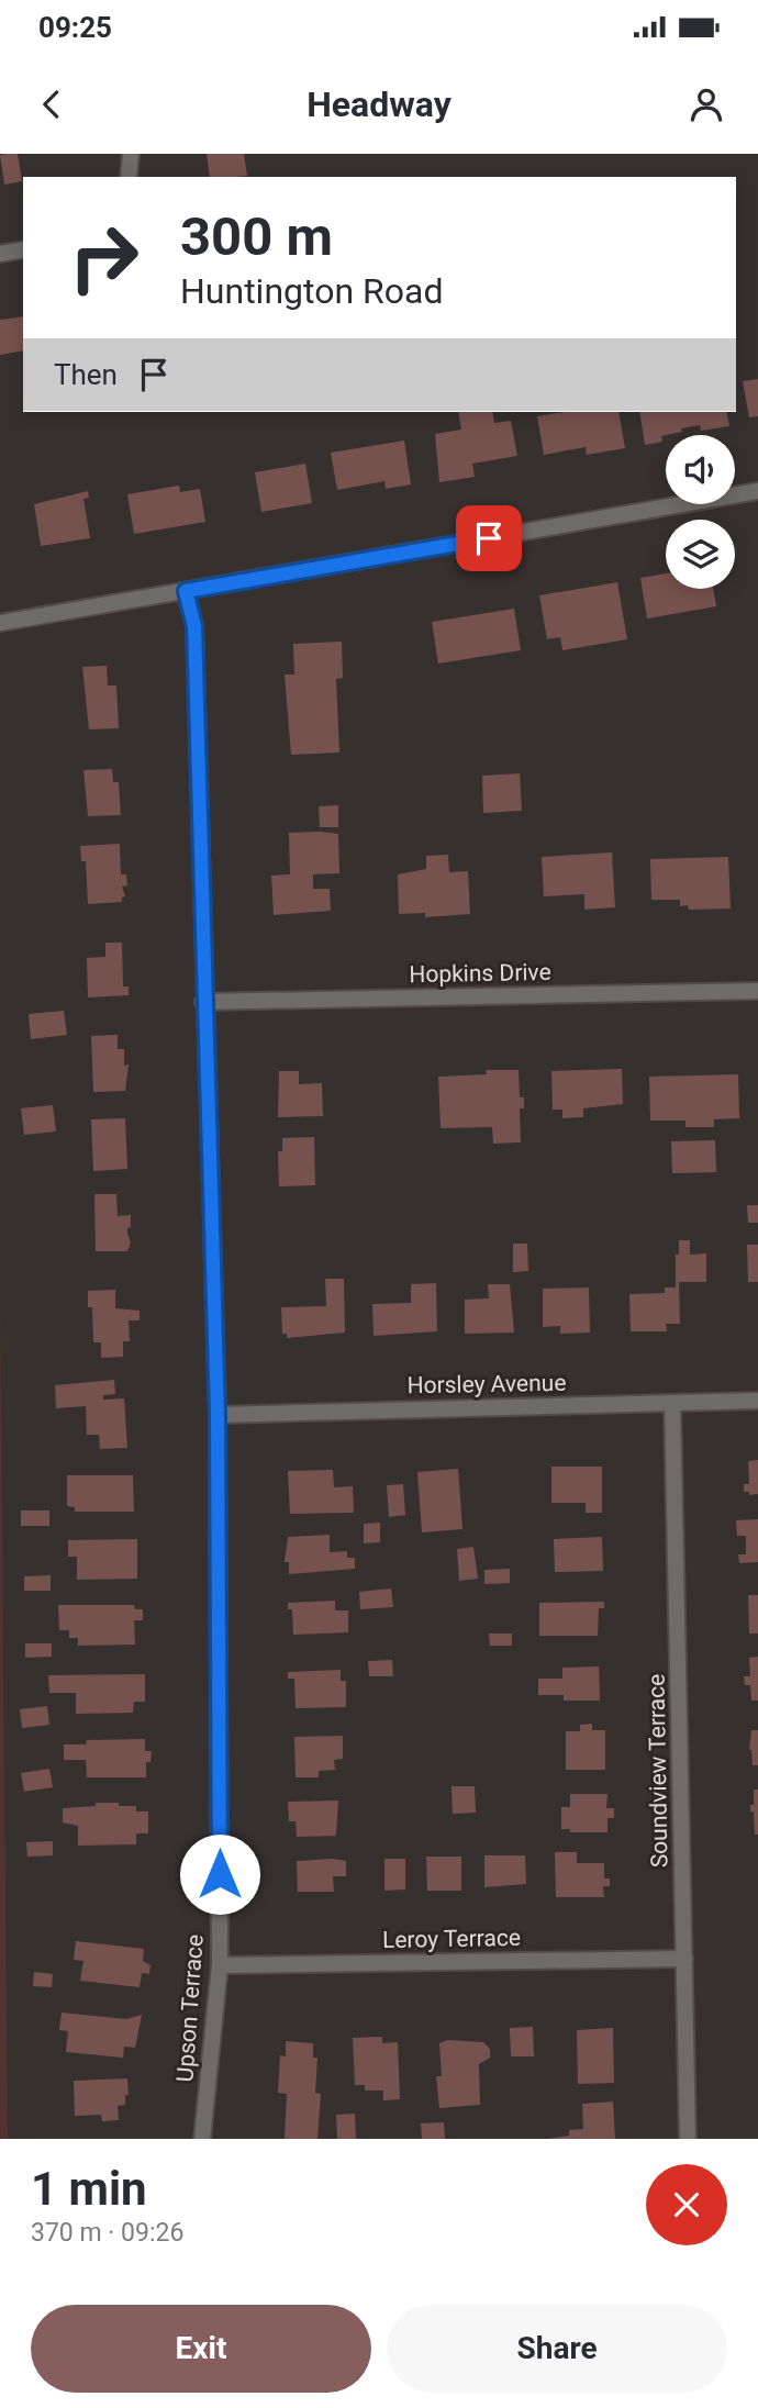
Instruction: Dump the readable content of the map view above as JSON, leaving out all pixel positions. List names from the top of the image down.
{
  "streets": {
    "street": [
      "Hopkins Drive",
      "Horsley Avenue",
      "Soundview Terrace",
      "Leroy Terrace",
      "Upson Terrace"
    ]
  },
  "crossings": [
    ["Hopkins Drive", "Upson Terrace"],
    ["Horsley Avenue", "Soundview Terrace"],
    ["Horsley Avenue", "Upson Terrace"],
    ["Soundview Terrace", "Leroy Terrace"],
    ["Leroy Terrace", "Upson Terrace"]
  ],
  "page": {
    "status": "09:25",
    "header": "Headway",
    "turn": ["300 m", "Huntington Road"],
    "then": "Then",
    "heading": ["1 min", "370 m · 09:26"],
    "buttons": ["Exit", "Share"]
  }
}
